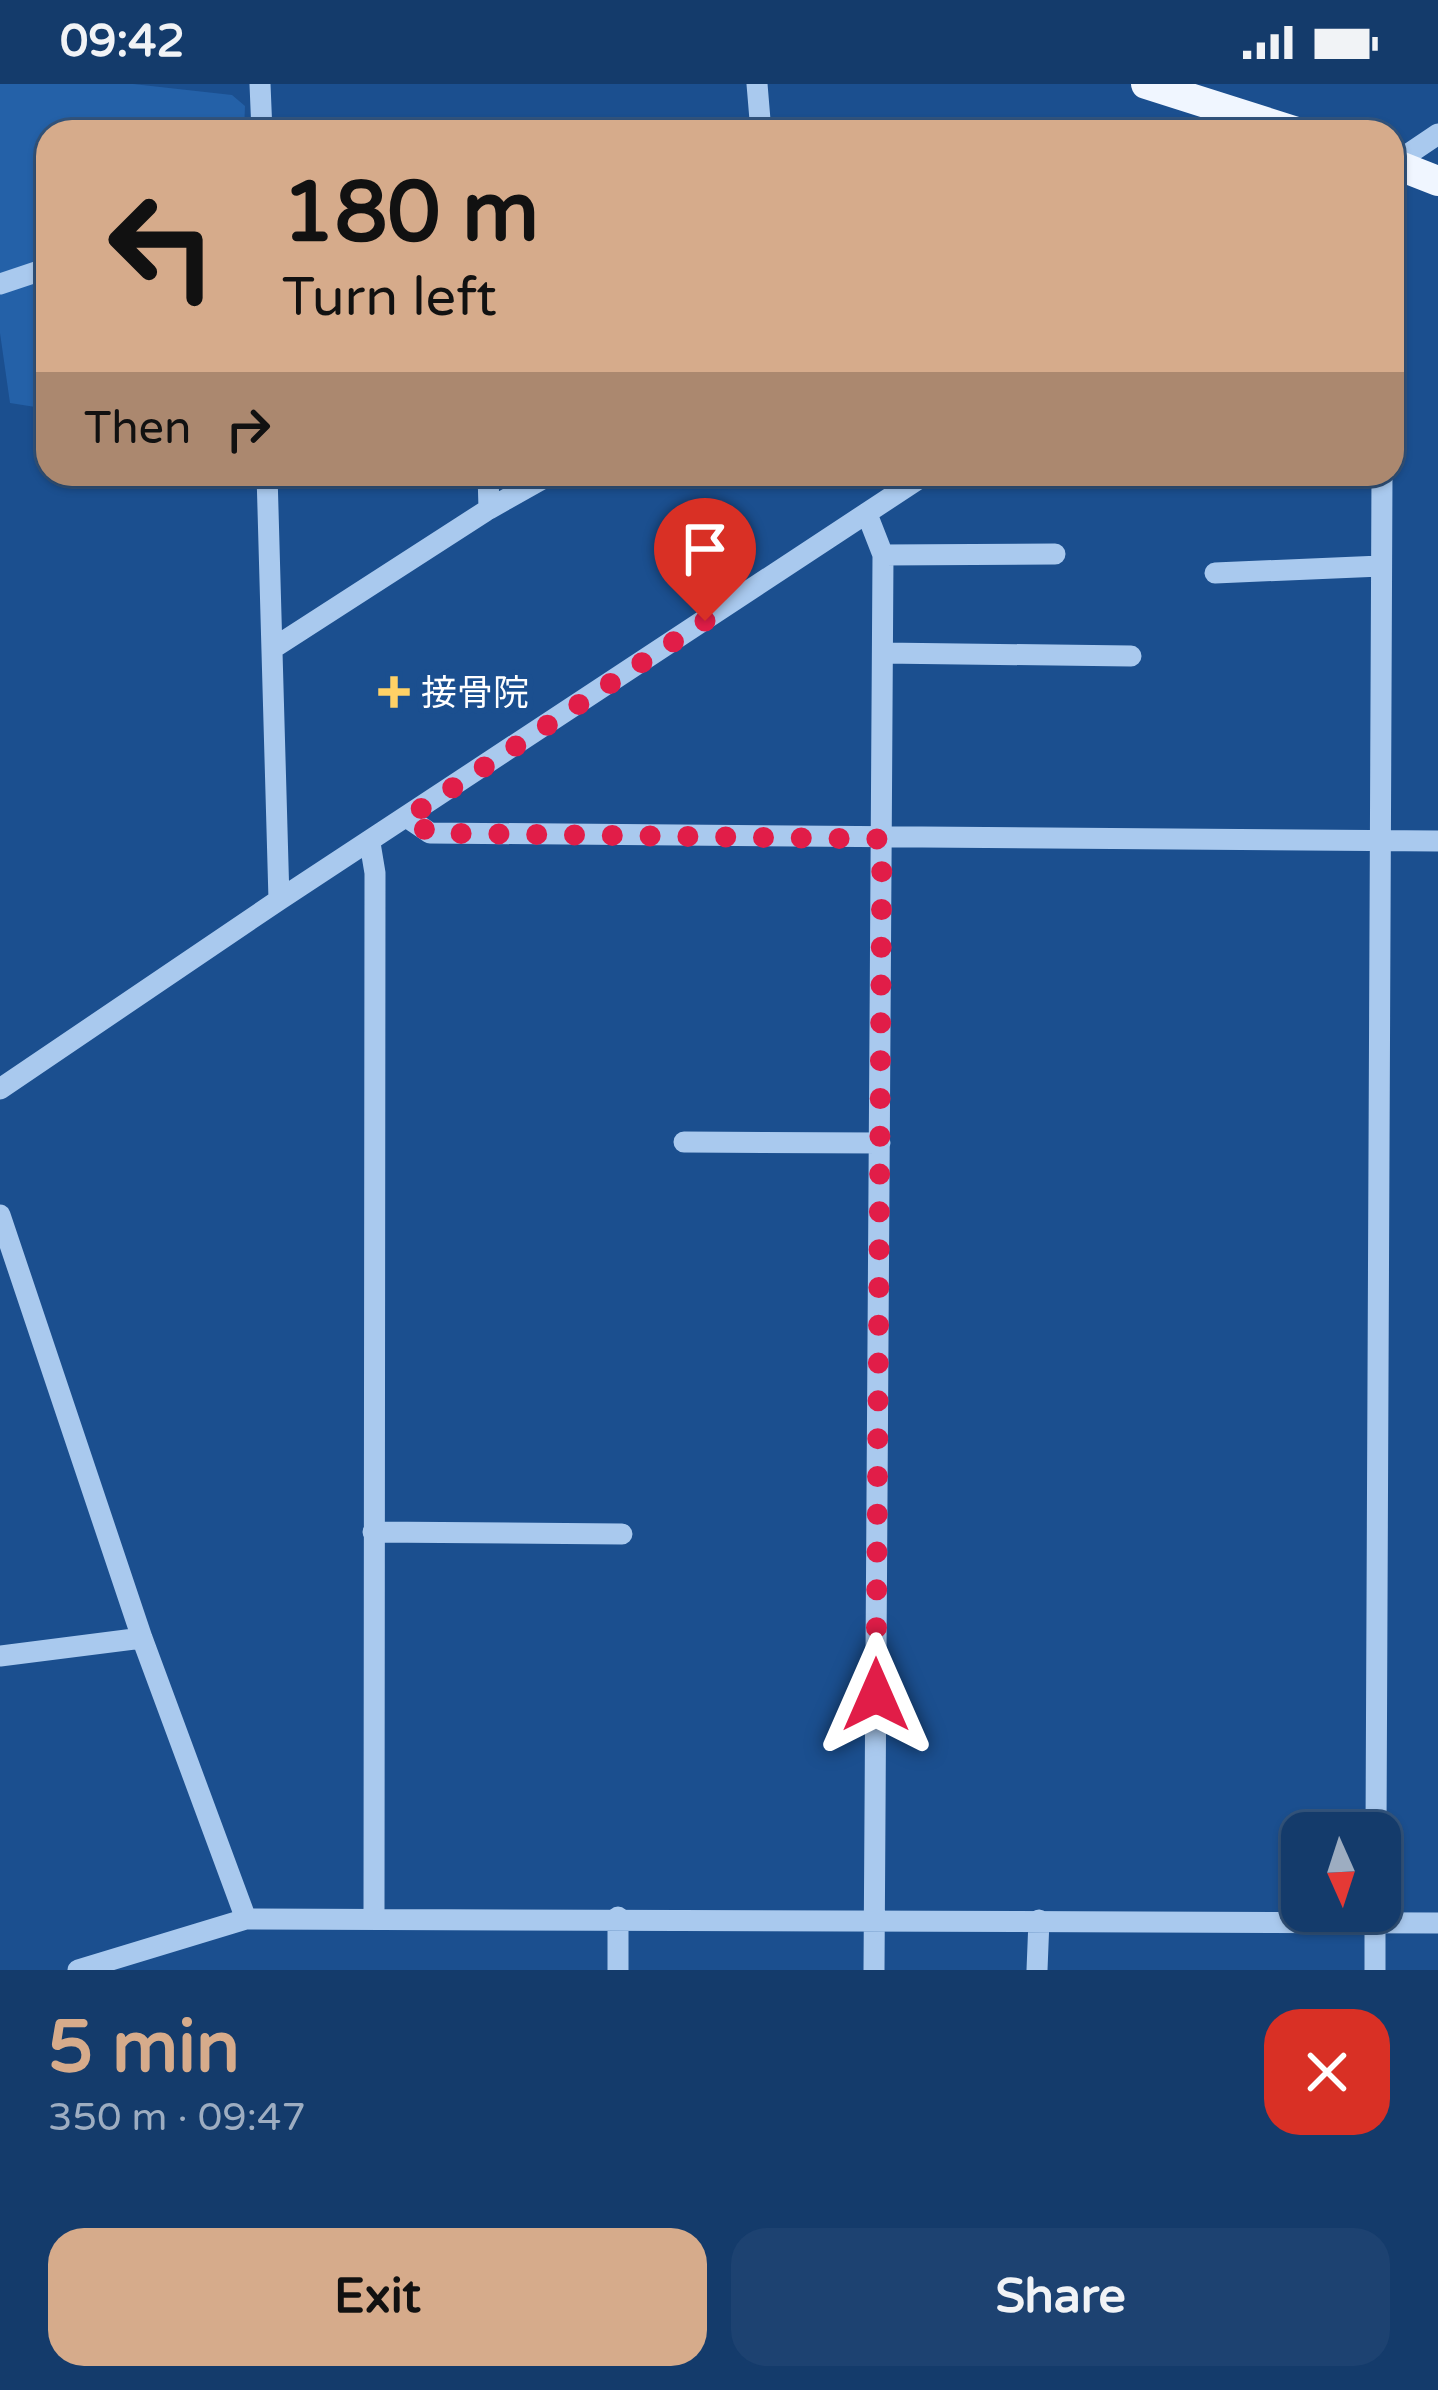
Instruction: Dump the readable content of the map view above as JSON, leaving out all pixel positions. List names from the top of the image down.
{
  "places": {
    "health": ["接骨院"]
  },
  "north": "bottom",
  "page": {
    "status": "09:42",
    "turn": ["180 m", "Turn left"],
    "then": "Then",
    "heading": ["5 min", "350 m · 09:47"],
    "buttons": ["Exit", "Share"]
  }
}
